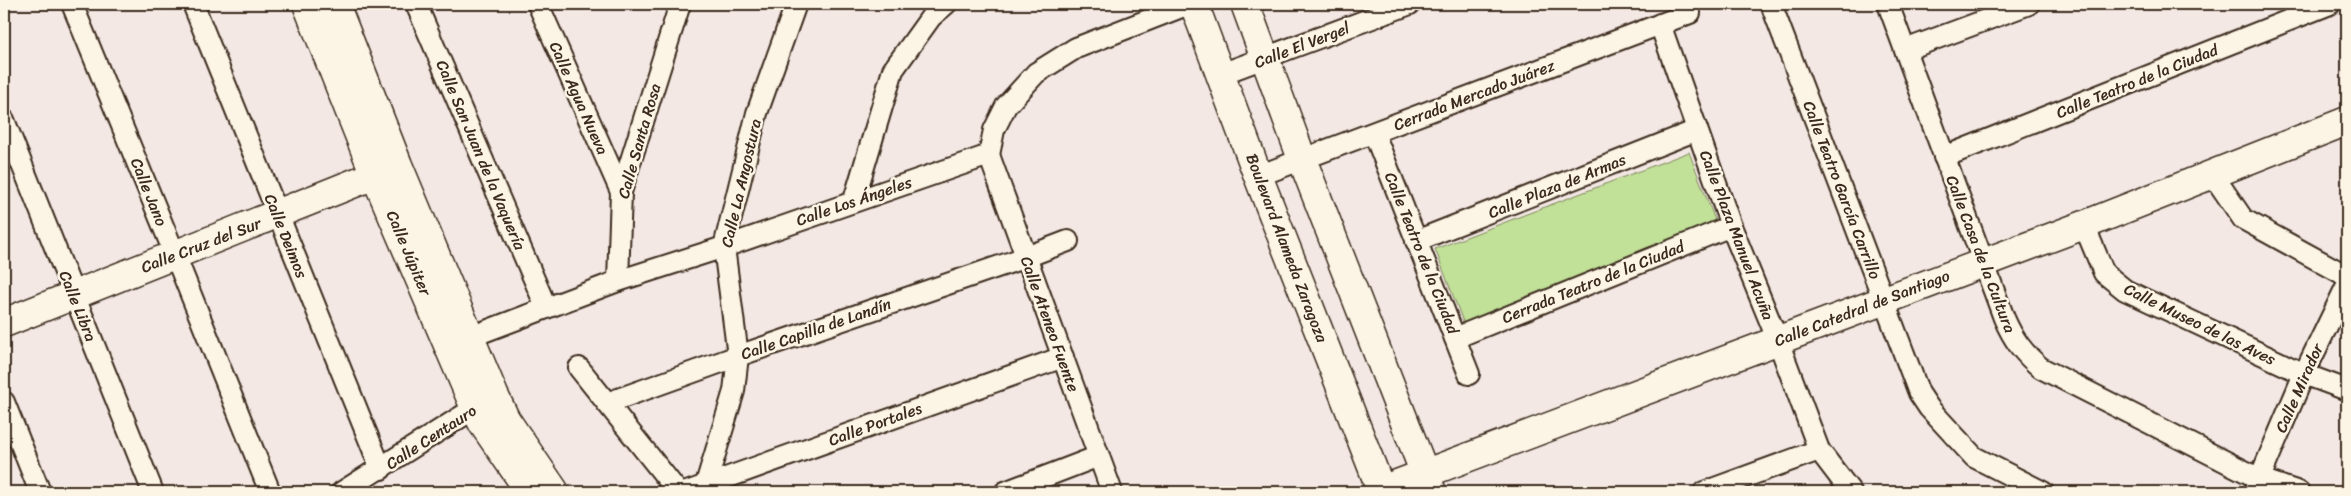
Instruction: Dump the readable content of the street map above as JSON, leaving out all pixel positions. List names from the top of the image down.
{
  "streets": {
    "street": [
      "Calle El Vergel",
      "Calle Teatro de la Ciudad",
      "Cerrada Mercado Juárez",
      "Calle Agua Nueva",
      "Calle Santa Rosa",
      "Calle San Juan de la Vaquería",
      "Calle La Angostura",
      "Calle Plaza de Armas",
      "Calle Teatro García Carrillo",
      "Calle Jano",
      "Calle Los Ángeles",
      "Calle Plaza Manuel Acuña",
      "Calle Deimos",
      "Calle Cruz del Sur",
      "Boulevard Alameda Zaragoza",
      "Calle Júpiter",
      "Calle Casa de la Cultura",
      "Cerrada Teatro de la Ciudad",
      "Calle Libra",
      "Calle Catedral de Santiago",
      "Calle Ateneo Fuente",
      "Calle Museo de las Aves",
      "Calle Capilla de Landín",
      "Calle Mirador",
      "Calle Portales",
      "Calle Centauro"
    ]
  },
  "crossings": [
    ["Calle El Vergel", "Boulevard Alameda Zaragoza"],
    ["Calle Teatro de la Ciudad", "Cerrada Mercado Juárez"],
    ["Calle Teatro de la Ciudad", "Calle Plaza de Armas"],
    ["Calle Teatro de la Ciudad", "Calle Casa de la Cultura"],
    ["Calle Teatro de la Ciudad", "Cerrada Teatro de la Ciudad"],
    ["Cerrada Mercado Juárez", "Calle Plaza Manuel Acuña"],
    ["Cerrada Mercado Juárez", "Boulevard Alameda Zaragoza"],
    ["Calle Agua Nueva", "Calle Santa Rosa"],
    ["Calle Santa Rosa", "Calle Los Ángeles"],
    ["Calle San Juan de la Vaquería", "Calle Los Ángeles"],
    ["Calle La Angostura", "Calle Los Ángeles"],
    ["Calle La Angostura", "Calle Capilla de Landín"],
    ["Calle La Angostura", "Calle Portales"],
    ["Calle Plaza de Armas", "Calle Plaza Manuel Acuña"],
    ["Calle Teatro García Carrillo", "Calle Catedral de Santiago"],
    ["Calle Jano", "Calle Cruz del Sur"],
    ["Calle Los Ángeles", "Calle Júpiter"],
    ["Calle Los Ángeles", "Calle Ateneo Fuente"],
    ["Calle Plaza Manuel Acuña", "Cerrada Teatro de la Ciudad"],
    ["Calle Plaza Manuel Acuña", "Calle Catedral de Santiago"],
    ["Calle Deimos", "Calle Cruz del Sur"],
    ["Calle Deimos", "Calle Centauro"],
    ["Calle Cruz del Sur", "Calle Júpiter"],
    ["Calle Cruz del Sur", "Calle Libra"],
    ["Boulevard Alameda Zaragoza", "Calle Catedral de Santiago"],
    ["Calle Júpiter", "Calle Centauro"],
    ["Calle Casa de la Cultura", "Calle Catedral de Santiago"],
    ["Calle Casa de la Cultura", "Calle Mirador"],
    ["Calle Catedral de Santiago", "Calle Museo de las Aves"],
    ["Calle Ateneo Fuente", "Calle Capilla de Landín"],
    ["Calle Ateneo Fuente", "Calle Portales"],
    ["Calle Museo de las Aves", "Calle Mirador"]
  ]
}
